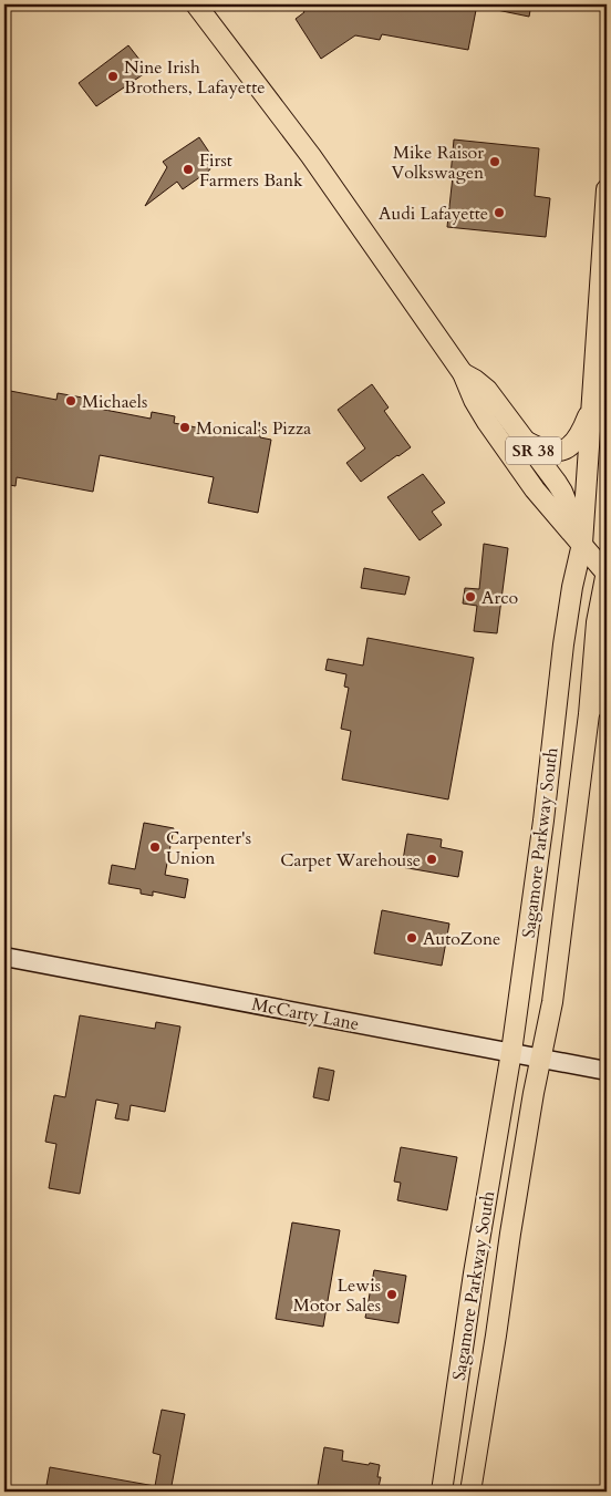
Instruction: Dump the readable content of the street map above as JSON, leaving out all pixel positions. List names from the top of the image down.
{
  "streets": {
    "main road": ["SR 38", "Sagamore Parkway South", "McCarty Lane"]
  },
  "crossings": [
    ["SR 38", "Sagamore Parkway South"],
    ["Sagamore Parkway South", "McCarty Lane"]
  ],
  "places": [
    "Nine Irish Brothers, Lafayette",
    "Mike Raisor Volkswagen",
    "First Farmers Bank",
    "Audi Lafayette",
    "Michaels",
    "Monical's Pizza",
    "Arco",
    "Carpenter's Union",
    "Carpet Warehouse",
    "AutoZone",
    "Lewis Motor Sales"
  ]
}
